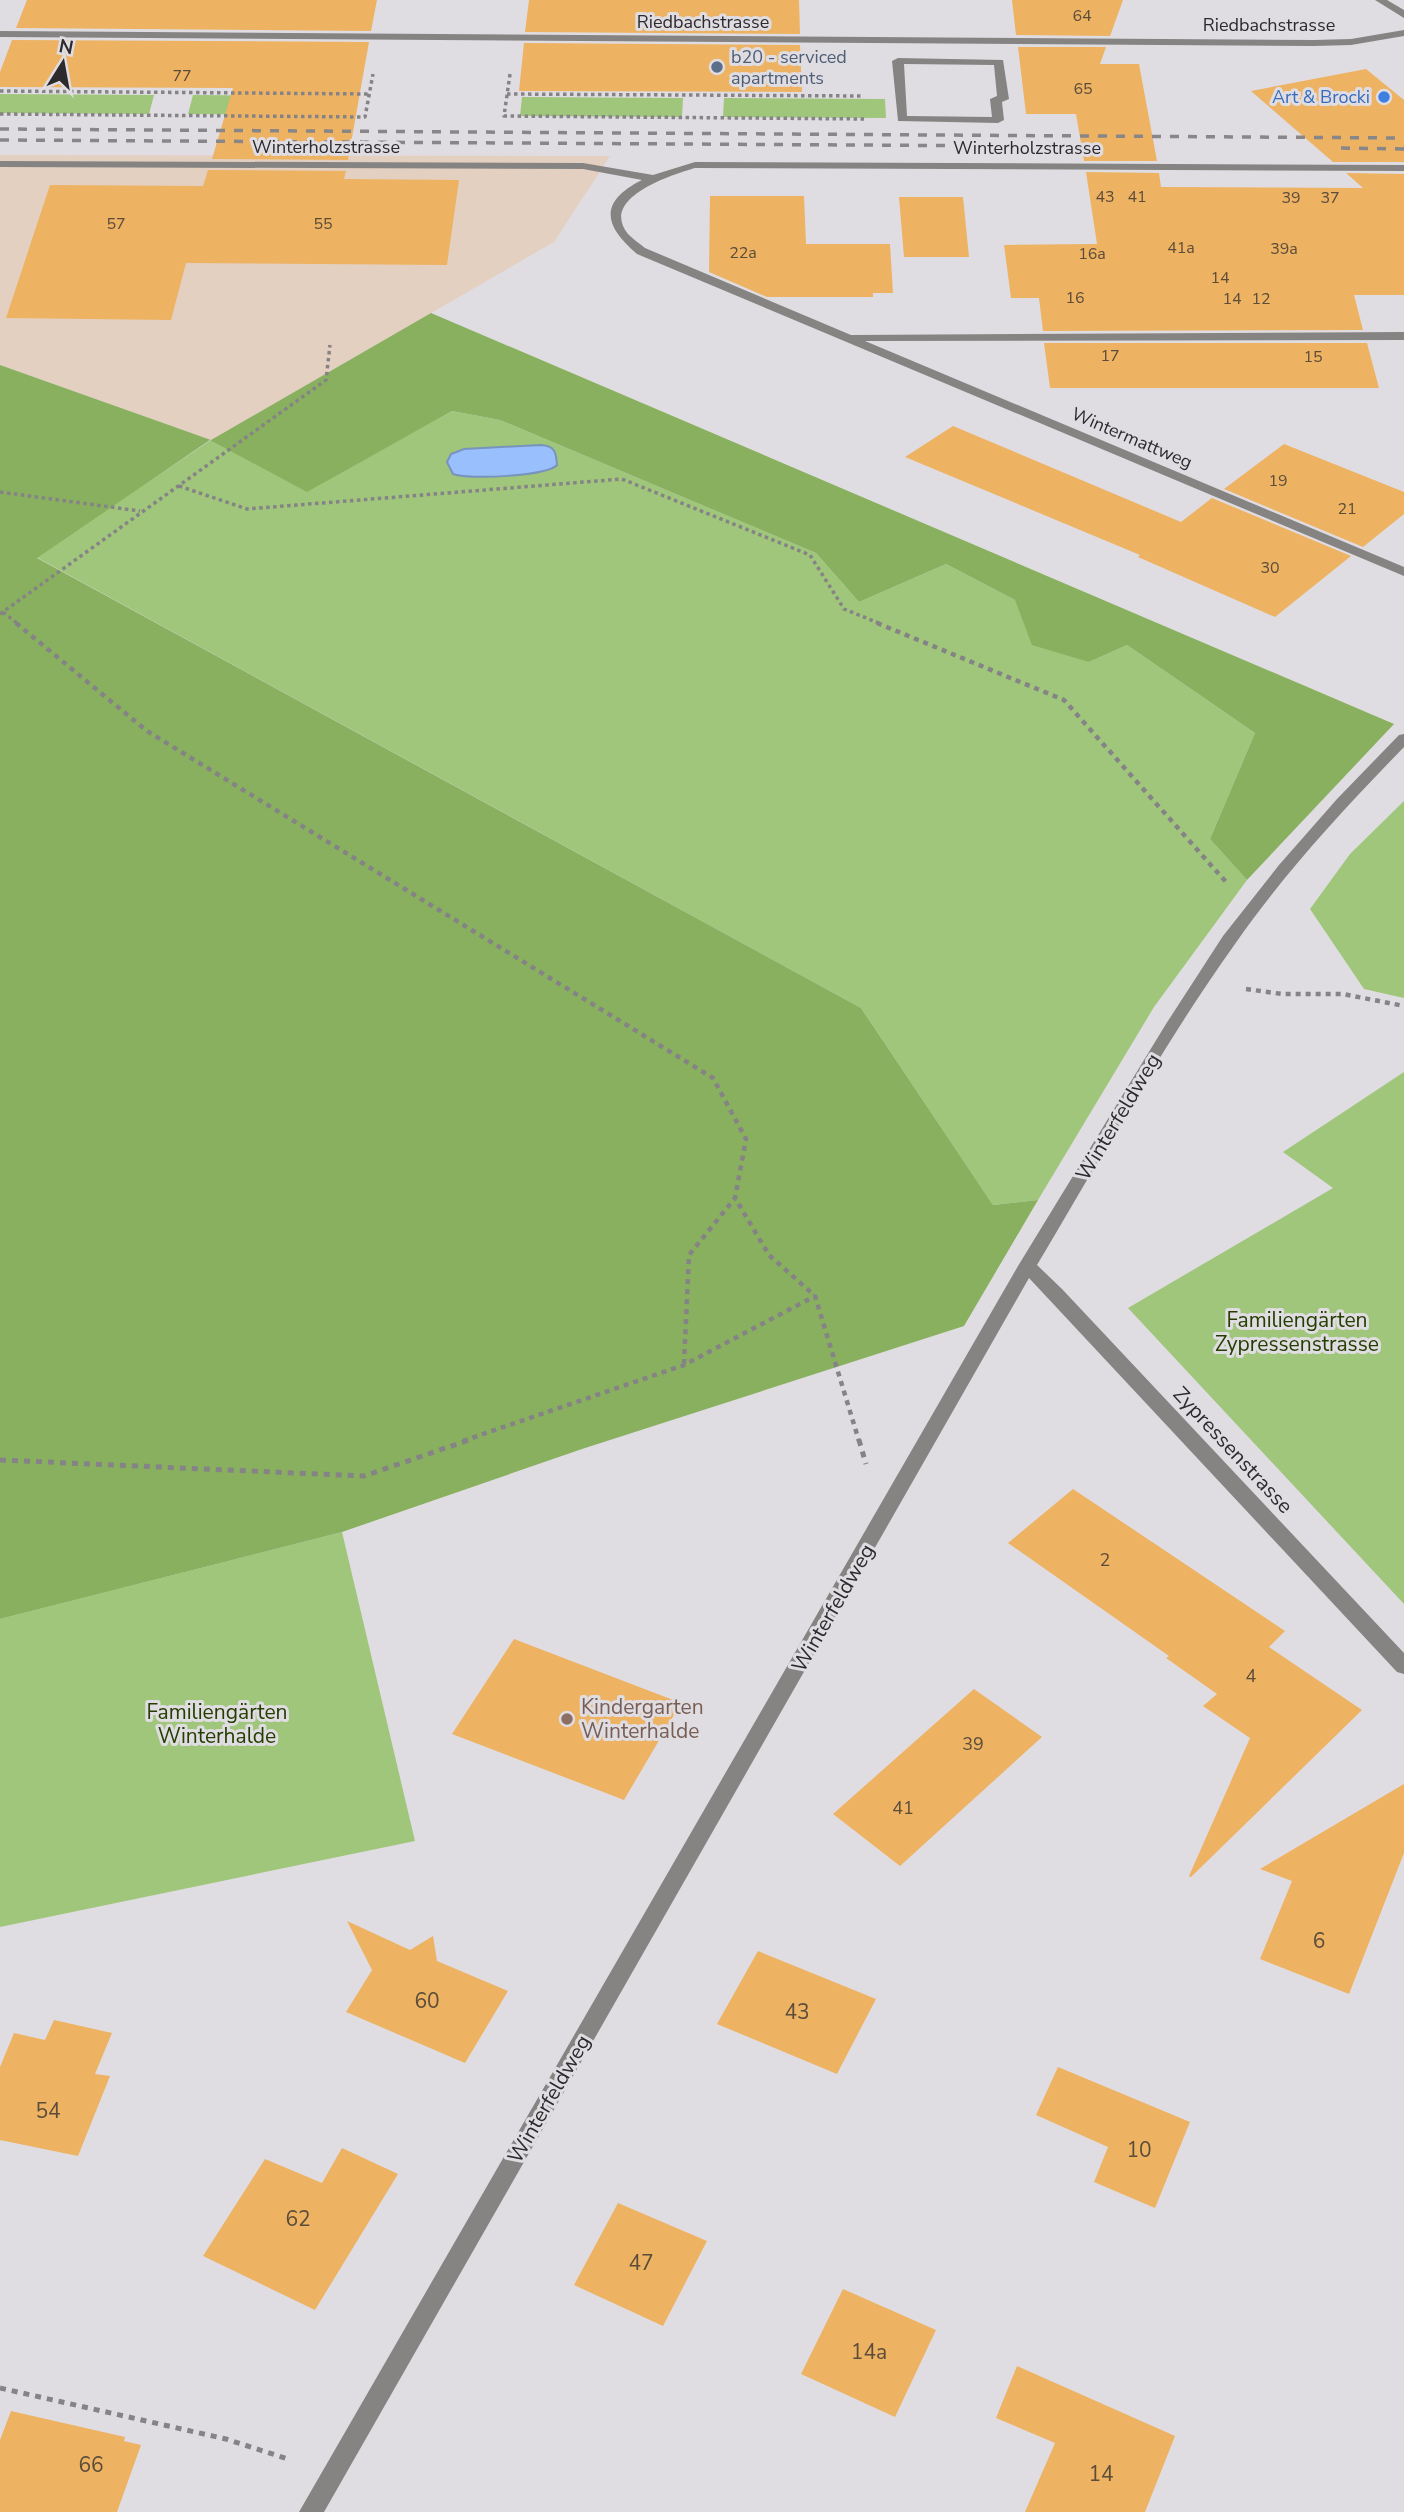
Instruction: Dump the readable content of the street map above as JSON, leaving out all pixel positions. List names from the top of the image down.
{
  "streets": {
    "street": [
      "Riedbachstrasse",
      "Winterholzstrasse",
      "Wintermattweg",
      "Winterfeldweg",
      "Zypressenstrasse"
    ]
  },
  "crossings": [
    ["Winterholzstrasse", "Wintermattweg"],
    ["Winterfeldweg", "Zypressenstrasse"]
  ],
  "parks": ["Familiengärten Zypressenstrasse", "Familiengärten Winterhalde"],
  "places": ["b20 - serviced apartments", "Art & Brocki", "Kindergarten Winterhalde"],
  "house_numbers": [
    "64",
    "77",
    "65",
    "43",
    "41",
    "39",
    "37",
    "57",
    "55",
    "41a",
    "39a",
    "22a",
    "16a",
    "14",
    "16",
    "14",
    "12",
    "17",
    "15",
    "19",
    "21",
    "30",
    "2",
    "4",
    "39",
    "41",
    "6",
    "60",
    "43",
    "54",
    "10",
    "62",
    "47",
    "14a",
    "66",
    "14"
  ],
  "north": "top"
}
